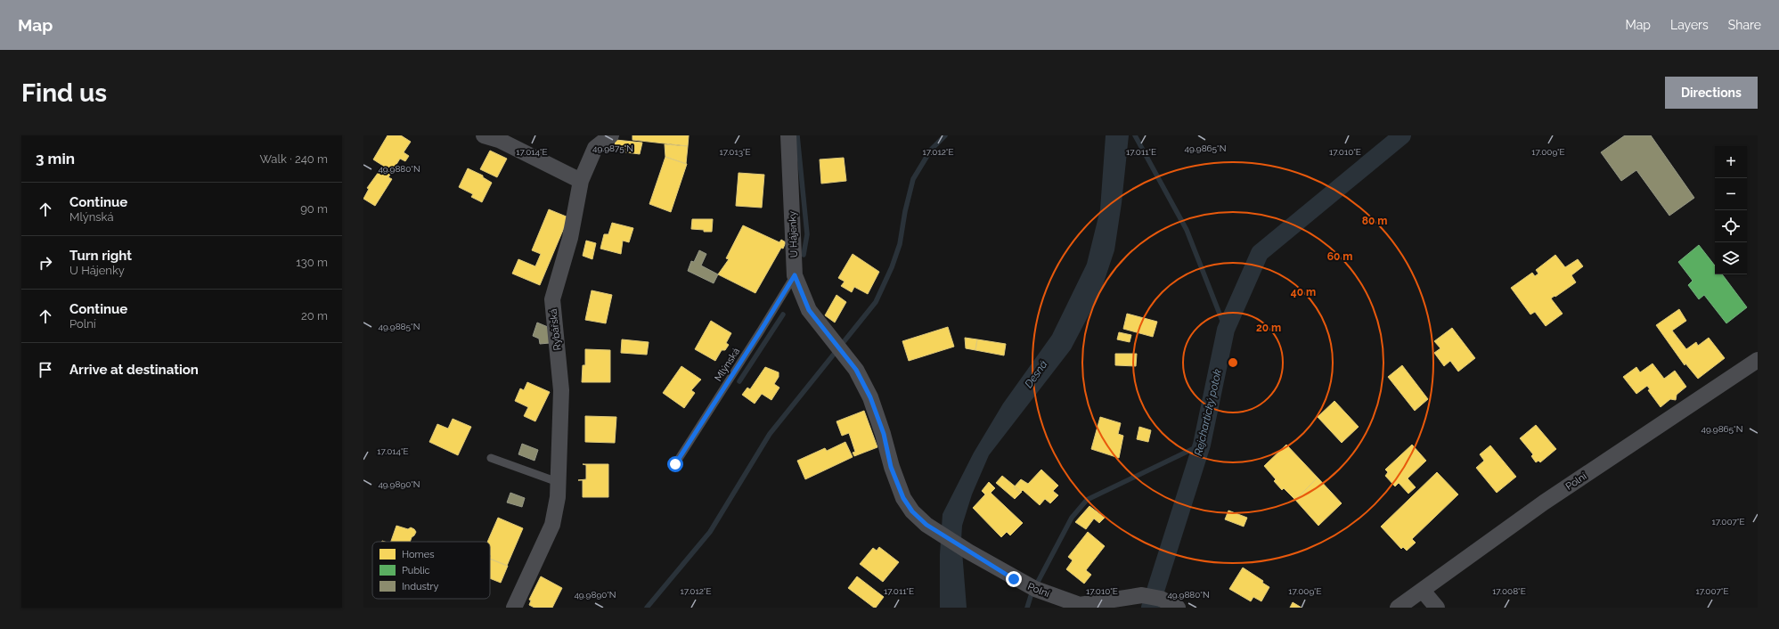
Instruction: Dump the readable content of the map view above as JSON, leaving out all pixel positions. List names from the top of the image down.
{
  "streets": {
    "street": ["U Hájenky", "Rybářská", "Polní"],
    "lane": ["Mlýnská"]
  },
  "crossings": [
    ["U Hájenky", "Mlýnská"],
    ["U Hájenky", "Polní"]
  ],
  "water": ["Desná", "Rejchartický potok"],
  "legend": ["Homes", "Public", "Industry"],
  "page": {
    "header": "Map",
    "nav": ["Map", "Layers", "Share"],
    "buttons": "Directions",
    "title": "Find us",
    "heading": ["3 min", "Walk · 240 m"],
    "map_buttons": ["+", "−"],
    "list": [
      ["Continue", "Mlýnská", "90 m"],
      ["Turn right", "U Hájenky", "130 m"],
      ["Continue", "Polní", "20 m"],
      "Arrive at destination"
    ]
  },
  "coordinates": [
    "49.9875°N",
    "49.9865°N",
    "17.014°E",
    "17.013°E",
    "17.012°E",
    "17.011°E",
    "17.010°E",
    "17.009°E",
    "49.9880°N",
    "49.9885°N",
    "49.9890°N",
    "17.007°E",
    "17.008°E"
  ],
  "rings": [
    "80 m",
    "60 m",
    "40 m",
    "20 m"
  ]
}
